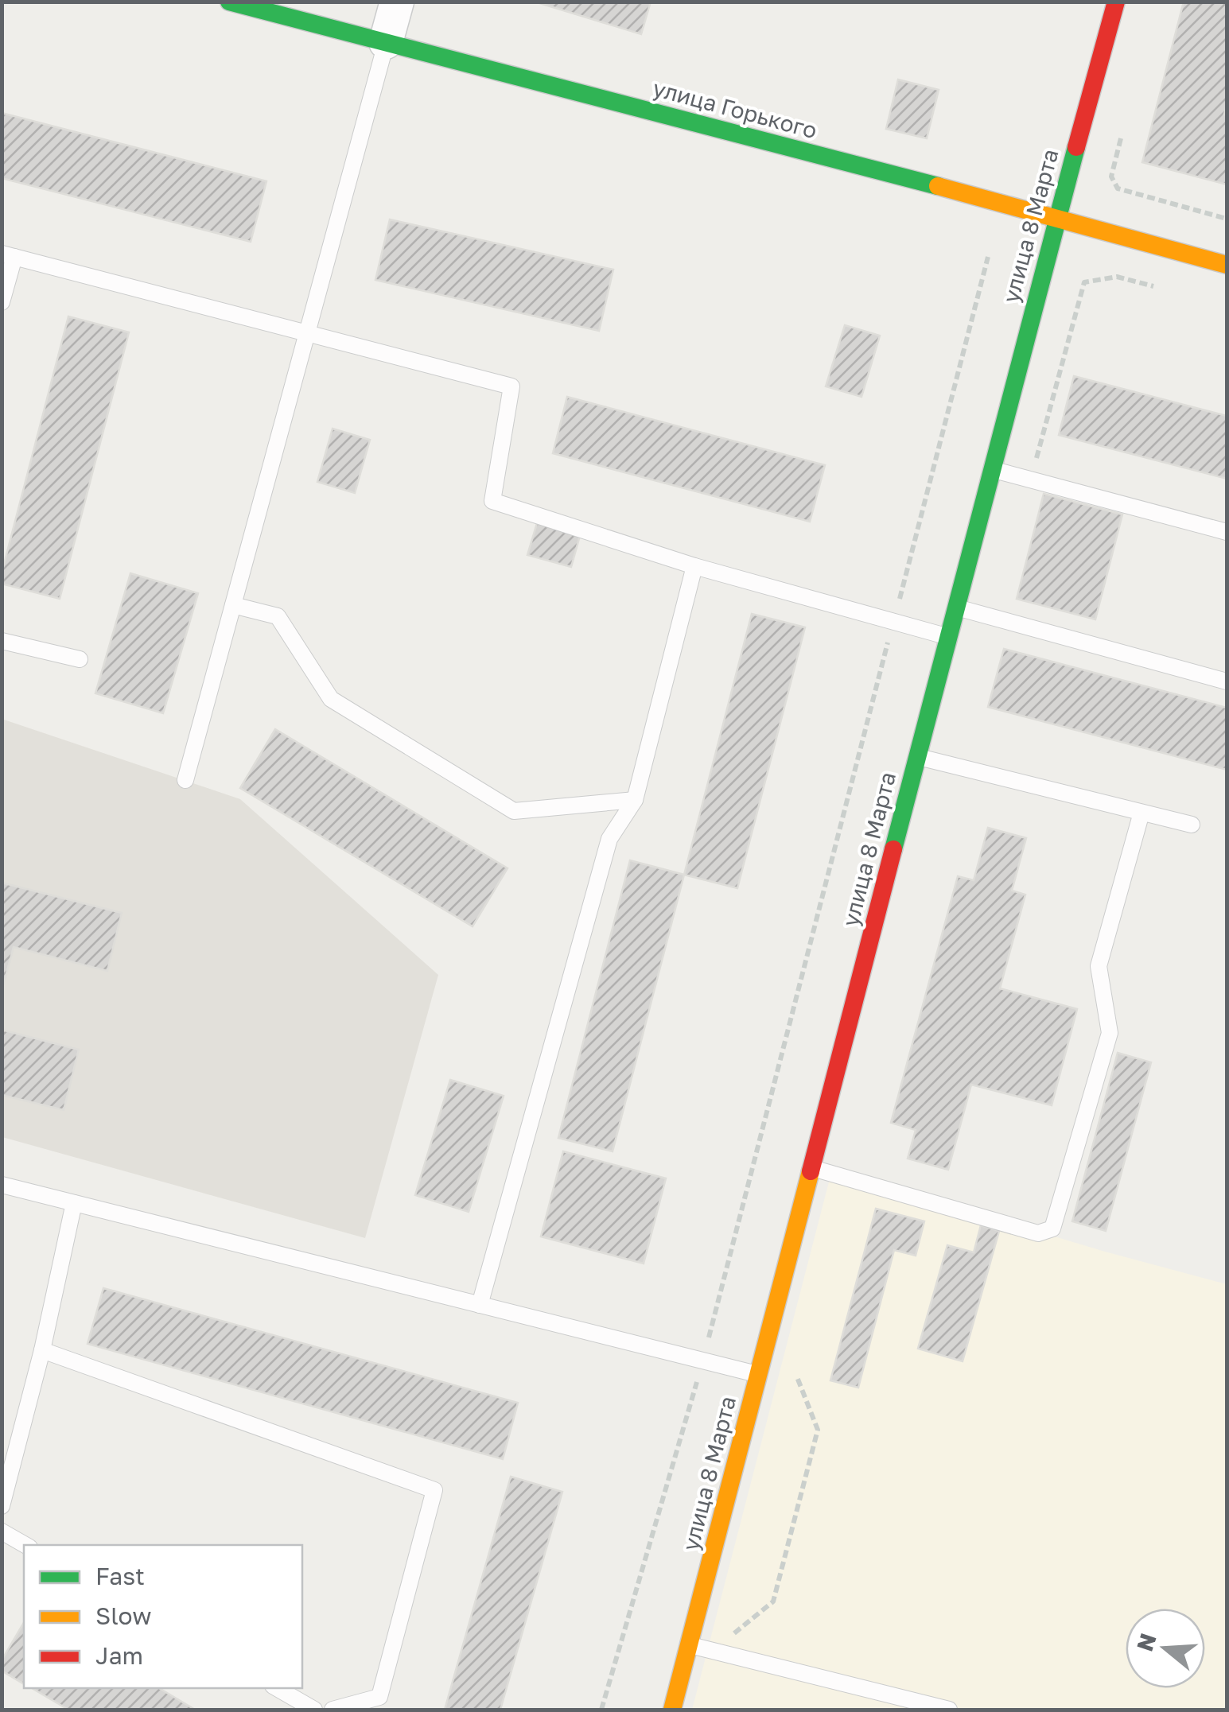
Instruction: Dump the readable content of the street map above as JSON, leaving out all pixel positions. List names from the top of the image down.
{
  "streets": {
    "street": ["улица Горького", "улица 8 Марта"]
  },
  "crossings": [
    ["улица Горького", "улица 8 Марта"]
  ],
  "legend": ["Fast", "Slow", "Jam"],
  "north": "left"
}
